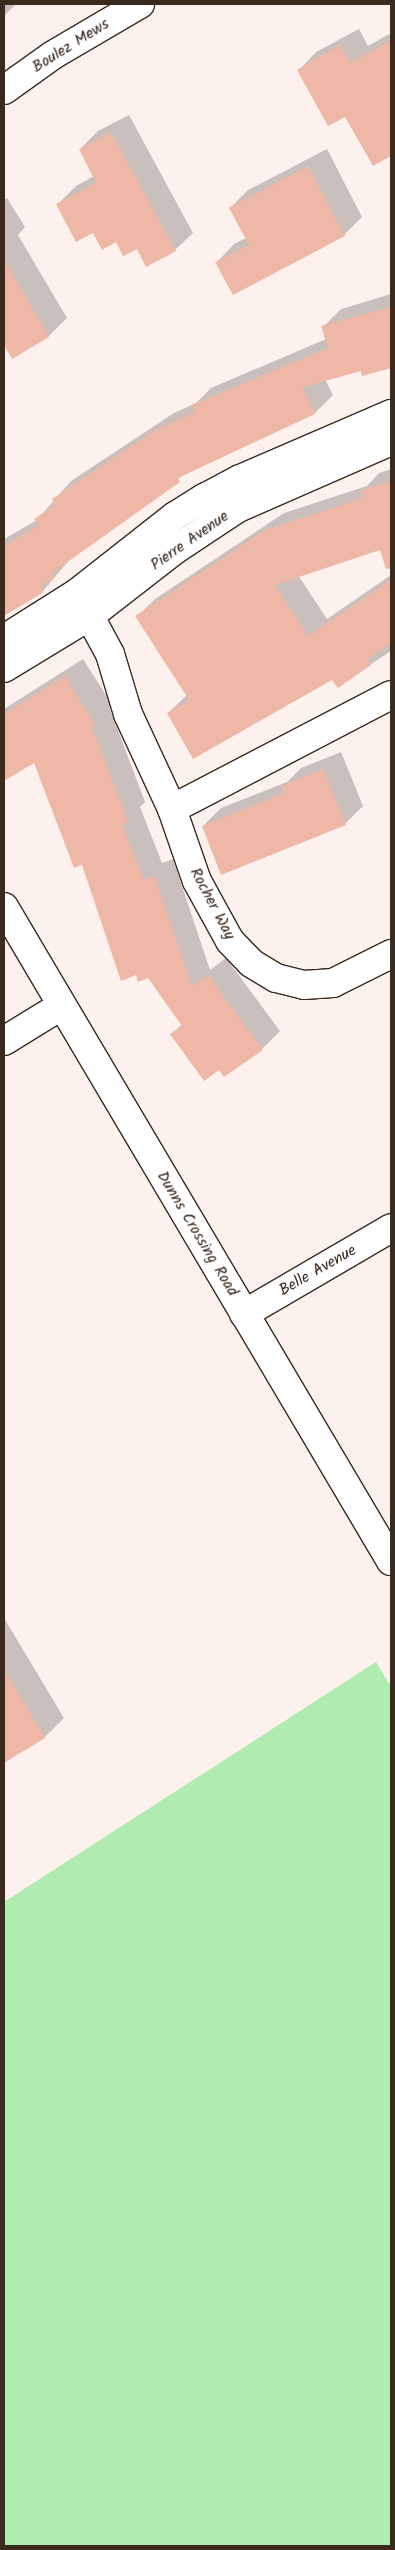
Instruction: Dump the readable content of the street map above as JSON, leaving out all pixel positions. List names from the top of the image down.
{
  "streets": {
    "street": [
      "Boulez Mews",
      "Pierre Avenue",
      "Rocher Way",
      "Dunns Crossing Road",
      "Belle Avenue"
    ]
  },
  "crossings": [
    ["Pierre Avenue", "Rocher Way"],
    ["Dunns Crossing Road", "Belle Avenue"]
  ]
}
